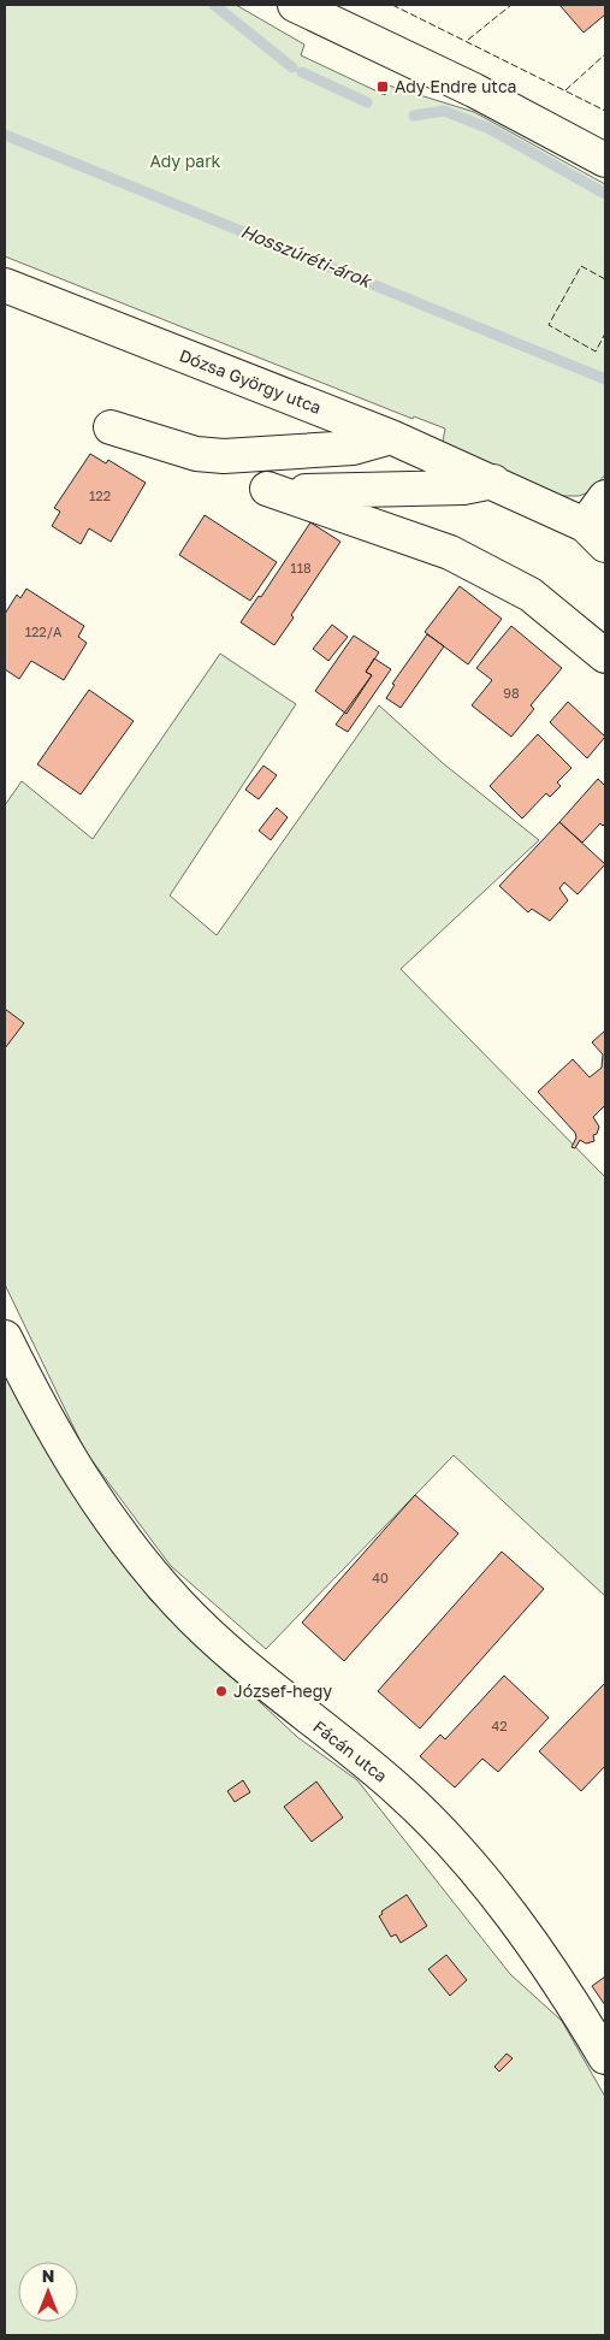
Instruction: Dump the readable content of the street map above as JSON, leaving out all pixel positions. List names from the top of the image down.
{
  "streets": {
    "street": ["Dózsa György utca", "Fácán utca"]
  },
  "water": ["Hosszúréti-árok"],
  "parks": ["Ady park"],
  "places": {
    "transit": ["Ady Endre utca"],
    "other": ["József-hegy"]
  },
  "house_numbers": [
    "122",
    "118",
    "122/A",
    "98",
    "40",
    "42"
  ],
  "north": "top"
}
